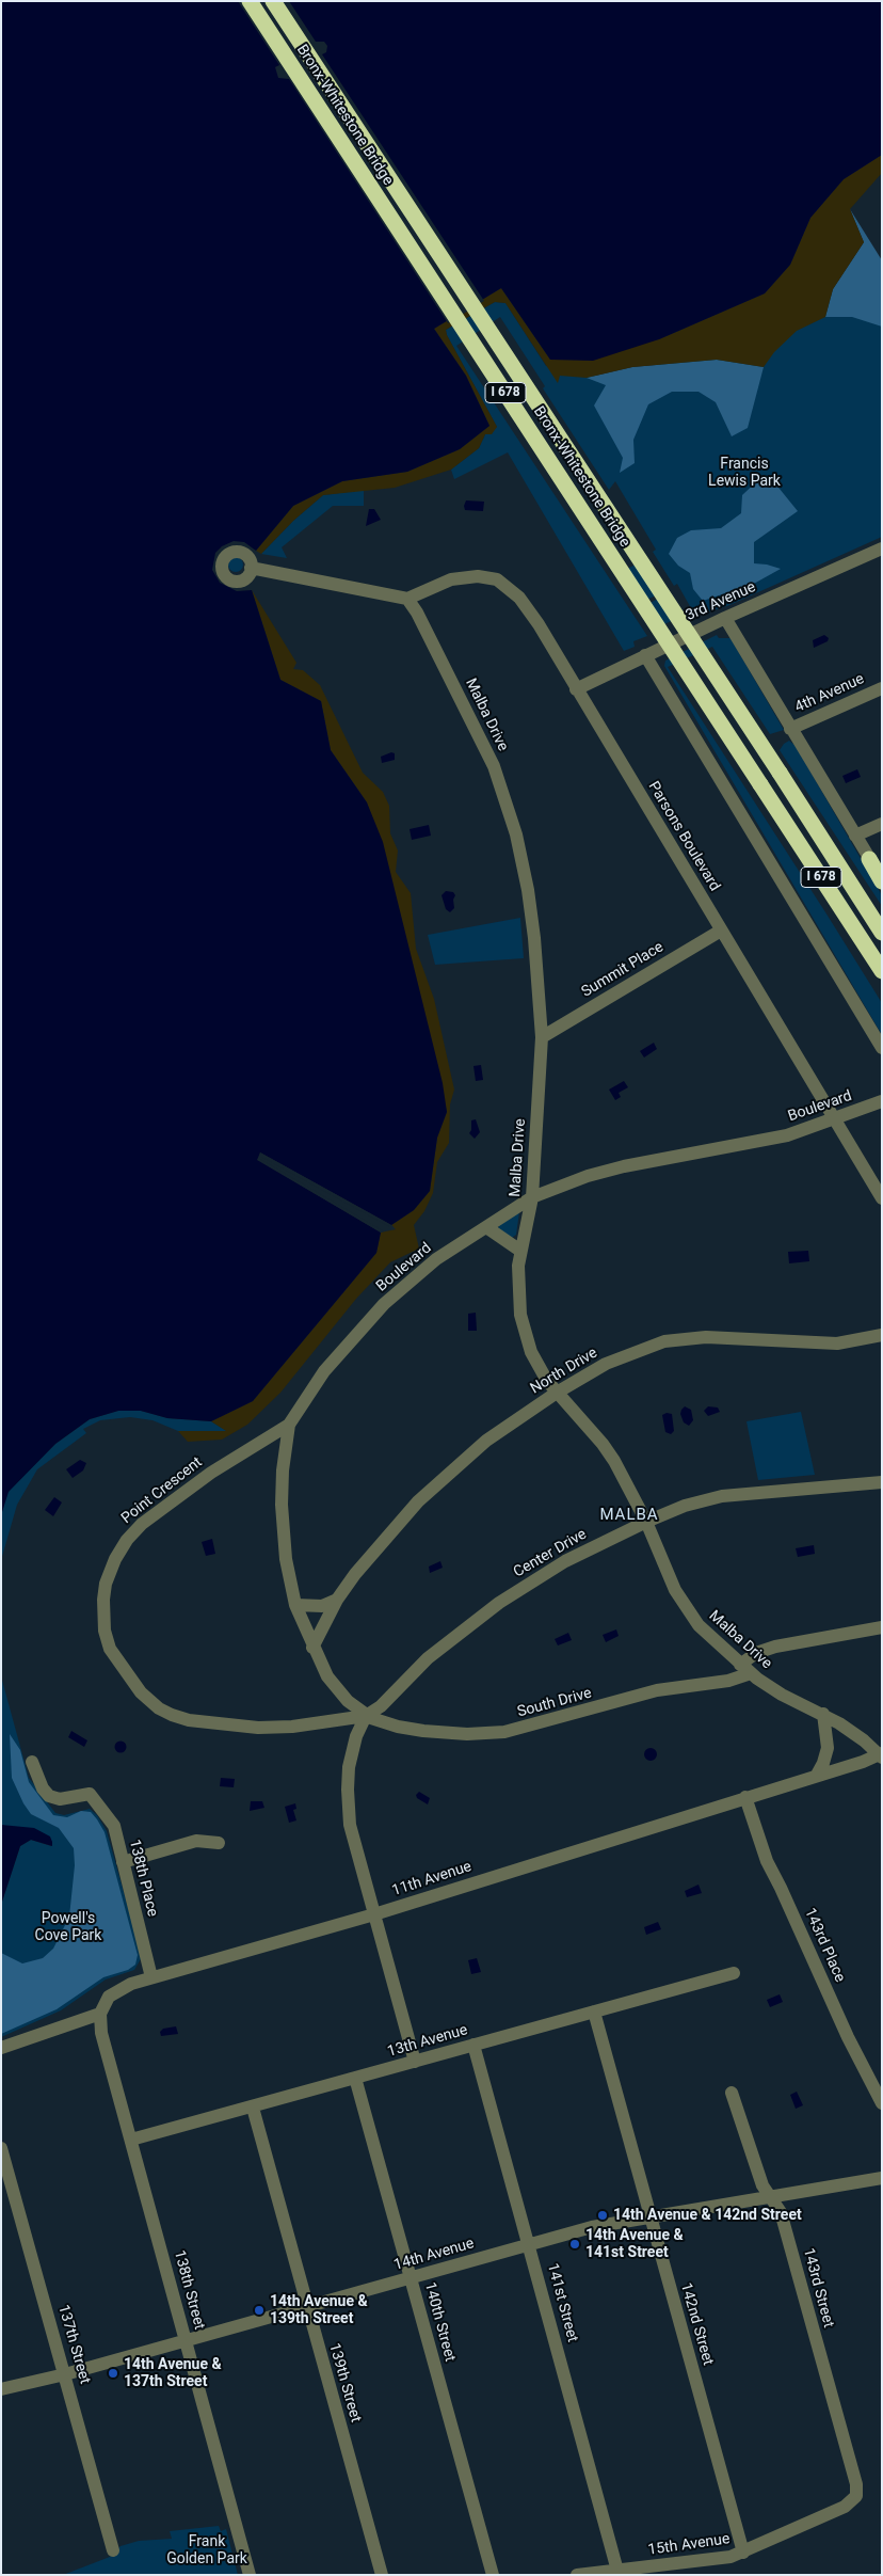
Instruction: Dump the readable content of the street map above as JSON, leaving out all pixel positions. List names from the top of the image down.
{
  "streets": {
    "highway": ["Bronx-Whitestone Bridge", "I 678"],
    "street": [
      "3rd Avenue",
      "4th Avenue",
      "Malba Drive",
      "Parsons Boulevard",
      "Summit Place",
      "Boulevard",
      "North Drive",
      "Point Crescent",
      "Center Drive",
      "South Drive",
      "138th Place",
      "11th Avenue",
      "143rd Place",
      "13th Avenue",
      "14th Avenue",
      "143rd Street",
      "138th Street",
      "141st Street",
      "140th Street",
      "142nd Street",
      "137th Street",
      "139th Street",
      "15th Avenue"
    ]
  },
  "crossings": [
    ["3rd Avenue", "Parsons Boulevard"],
    ["Malba Drive", "Parsons Boulevard"],
    ["Malba Drive", "Summit Place"],
    ["Malba Drive", "Boulevard"],
    ["Malba Drive", "North Drive"],
    ["Malba Drive", "Center Drive"],
    ["Malba Drive", "South Drive"],
    ["Malba Drive", "11th Avenue"],
    ["Parsons Boulevard", "Summit Place"],
    ["Parsons Boulevard", "Boulevard"],
    ["Boulevard", "North Drive"],
    ["Boulevard", "Point Crescent"],
    ["Boulevard", "Center Drive"],
    ["Boulevard", "South Drive"],
    ["Point Crescent", "Center Drive"],
    ["Point Crescent", "South Drive"],
    ["Center Drive", "South Drive"],
    ["138th Place", "11th Avenue"],
    ["11th Avenue", "143rd Place"],
    ["11th Avenue", "138th Street"],
    ["13th Avenue", "138th Street"],
    ["13th Avenue", "141st Street"],
    ["13th Avenue", "140th Street"],
    ["13th Avenue", "142nd Street"],
    ["13th Avenue", "139th Street"],
    ["14th Avenue", "143rd Street"],
    ["14th Avenue", "138th Street"],
    ["14th Avenue", "141st Street"],
    ["14th Avenue", "140th Street"],
    ["14th Avenue", "142nd Street"],
    ["14th Avenue", "137th Street"],
    ["14th Avenue", "139th Street"],
    ["143rd Street", "15th Avenue"],
    ["141st Street", "15th Avenue"],
    ["142nd Street", "15th Avenue"]
  ],
  "districts": ["MALBA"],
  "parks": ["Francis Lewis Park", "Powell's Cove Park", "Frank Golden Park"],
  "places": [
    "14th Avenue & 142nd Street",
    "14th Avenue & 141st Street",
    "14th Avenue & 139th Street",
    "14th Avenue & 137th Street"
  ]
}
